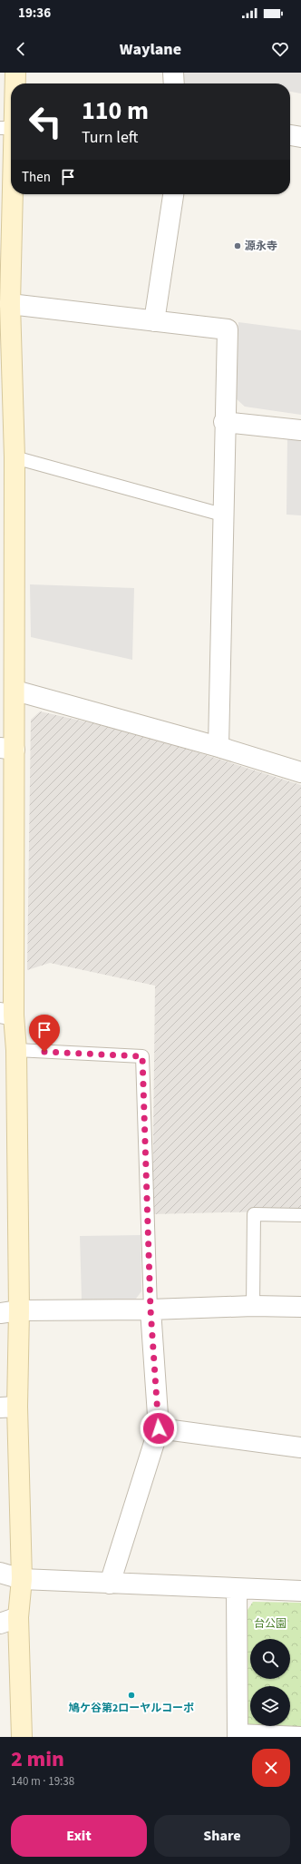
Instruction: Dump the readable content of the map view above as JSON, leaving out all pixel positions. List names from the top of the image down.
{
  "parks": ["台公園"],
  "places": ["源永寺", "鳩ケ谷第2ローヤルコーポ"],
  "page": {
    "status": "19:36",
    "header": "Waylane",
    "turn": ["110 m", "Turn left"],
    "then": "Then",
    "heading": ["2 min", "140 m · 19:38"],
    "buttons": ["Exit", "Share"]
  }
}
